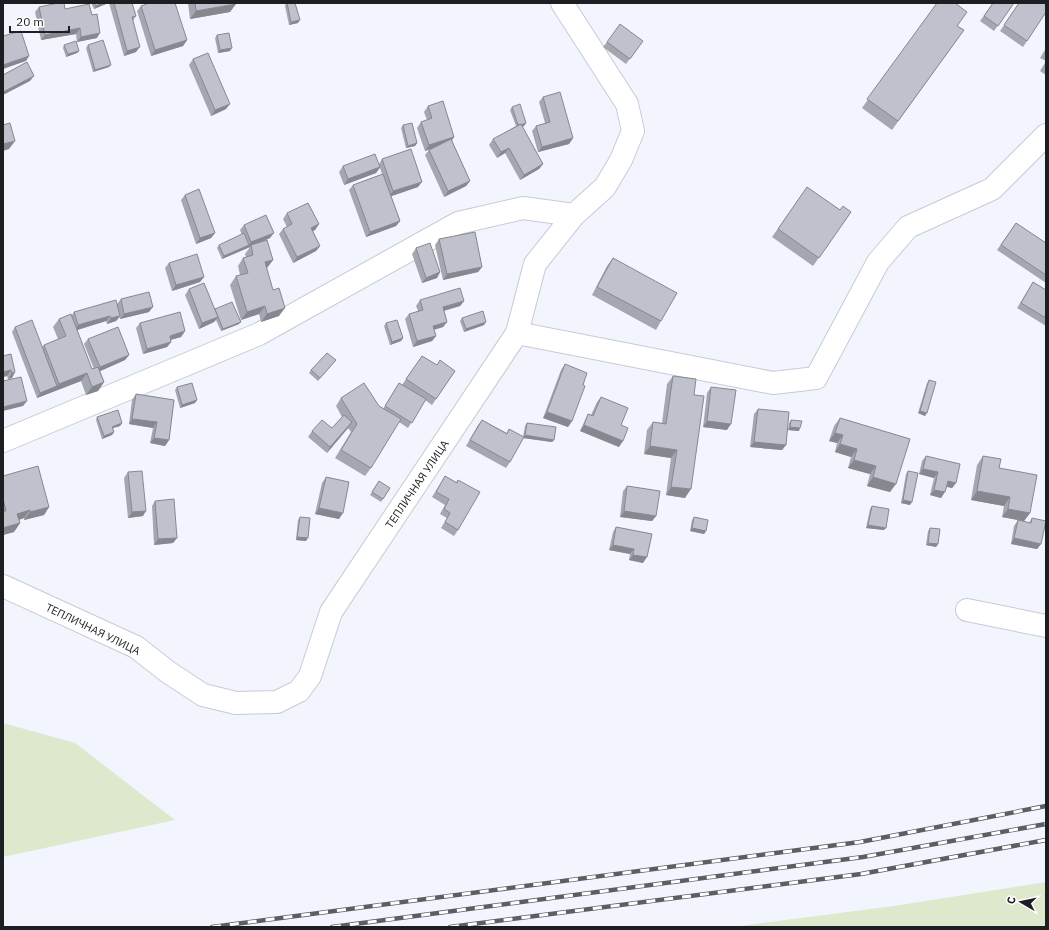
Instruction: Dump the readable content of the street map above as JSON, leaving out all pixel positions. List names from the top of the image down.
{
  "streets": {
    "street": ["ТЕПЛИЧНАЯ УЛИЦА"]
  },
  "scale_bar": "20 m",
  "north": "left"
}
